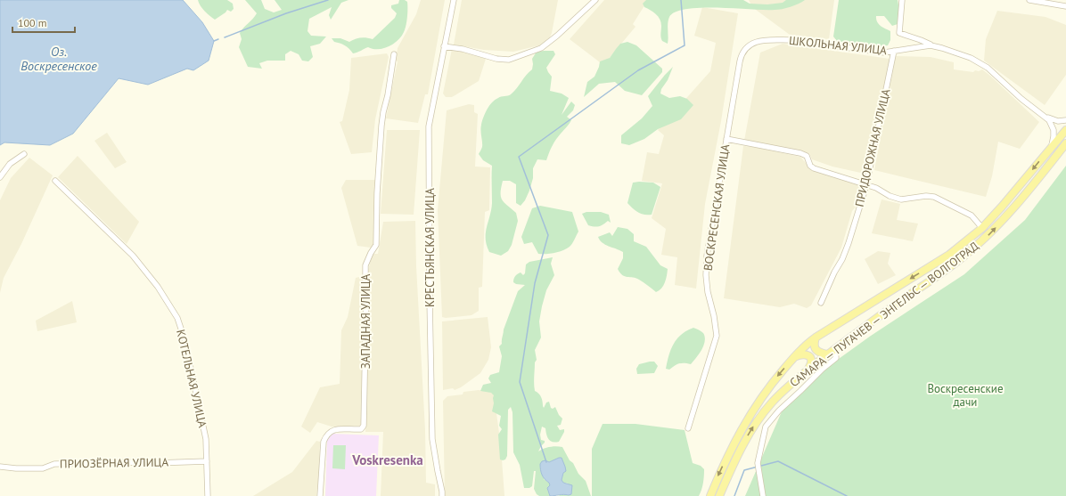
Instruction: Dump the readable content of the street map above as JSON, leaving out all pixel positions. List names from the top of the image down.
{
  "streets": {
    "main road": ["САМАРА — ПУГАЧЕВ — ЭНГЕЛЬС — ВОЛГОГРАД"],
    "street": [
      "ШКОЛЬНАЯ УЛИЦА",
      "ПРИДОРОЖНАЯ УЛИЦА",
      "ВОСКРЕСЕНСКАЯ УЛИЦА",
      "КРЕСТЬЯНСКАЯ УЛИЦА",
      "ЗАПАДНАЯ УЛИЦА",
      "КОТЕЛЬНАЯ УЛИЦА",
      "ПРИОЗЁРНАЯ УЛИЦА"
    ]
  },
  "crossings": [
    ["ШКОЛЬНАЯ УЛИЦА", "ПРИДОРОЖНАЯ УЛИЦА"],
    ["ШКОЛЬНАЯ УЛИЦА", "ВОСКРЕСЕНСКАЯ УЛИЦА"],
    ["ШКОЛЬНАЯ УЛИЦА", "САМАРА — ПУГАЧЕВ — ЭНГЕЛЬС — ВОЛГОГРАД"],
    ["КОТЕЛЬНАЯ УЛИЦА", "ПРИОЗЁРНАЯ УЛИЦА"]
  ],
  "districts": ["Voskresenka"],
  "water": ["Оз. Воскресенское"],
  "parks": ["Воскресенские дачи"],
  "scale_bar": "100 m"
}
